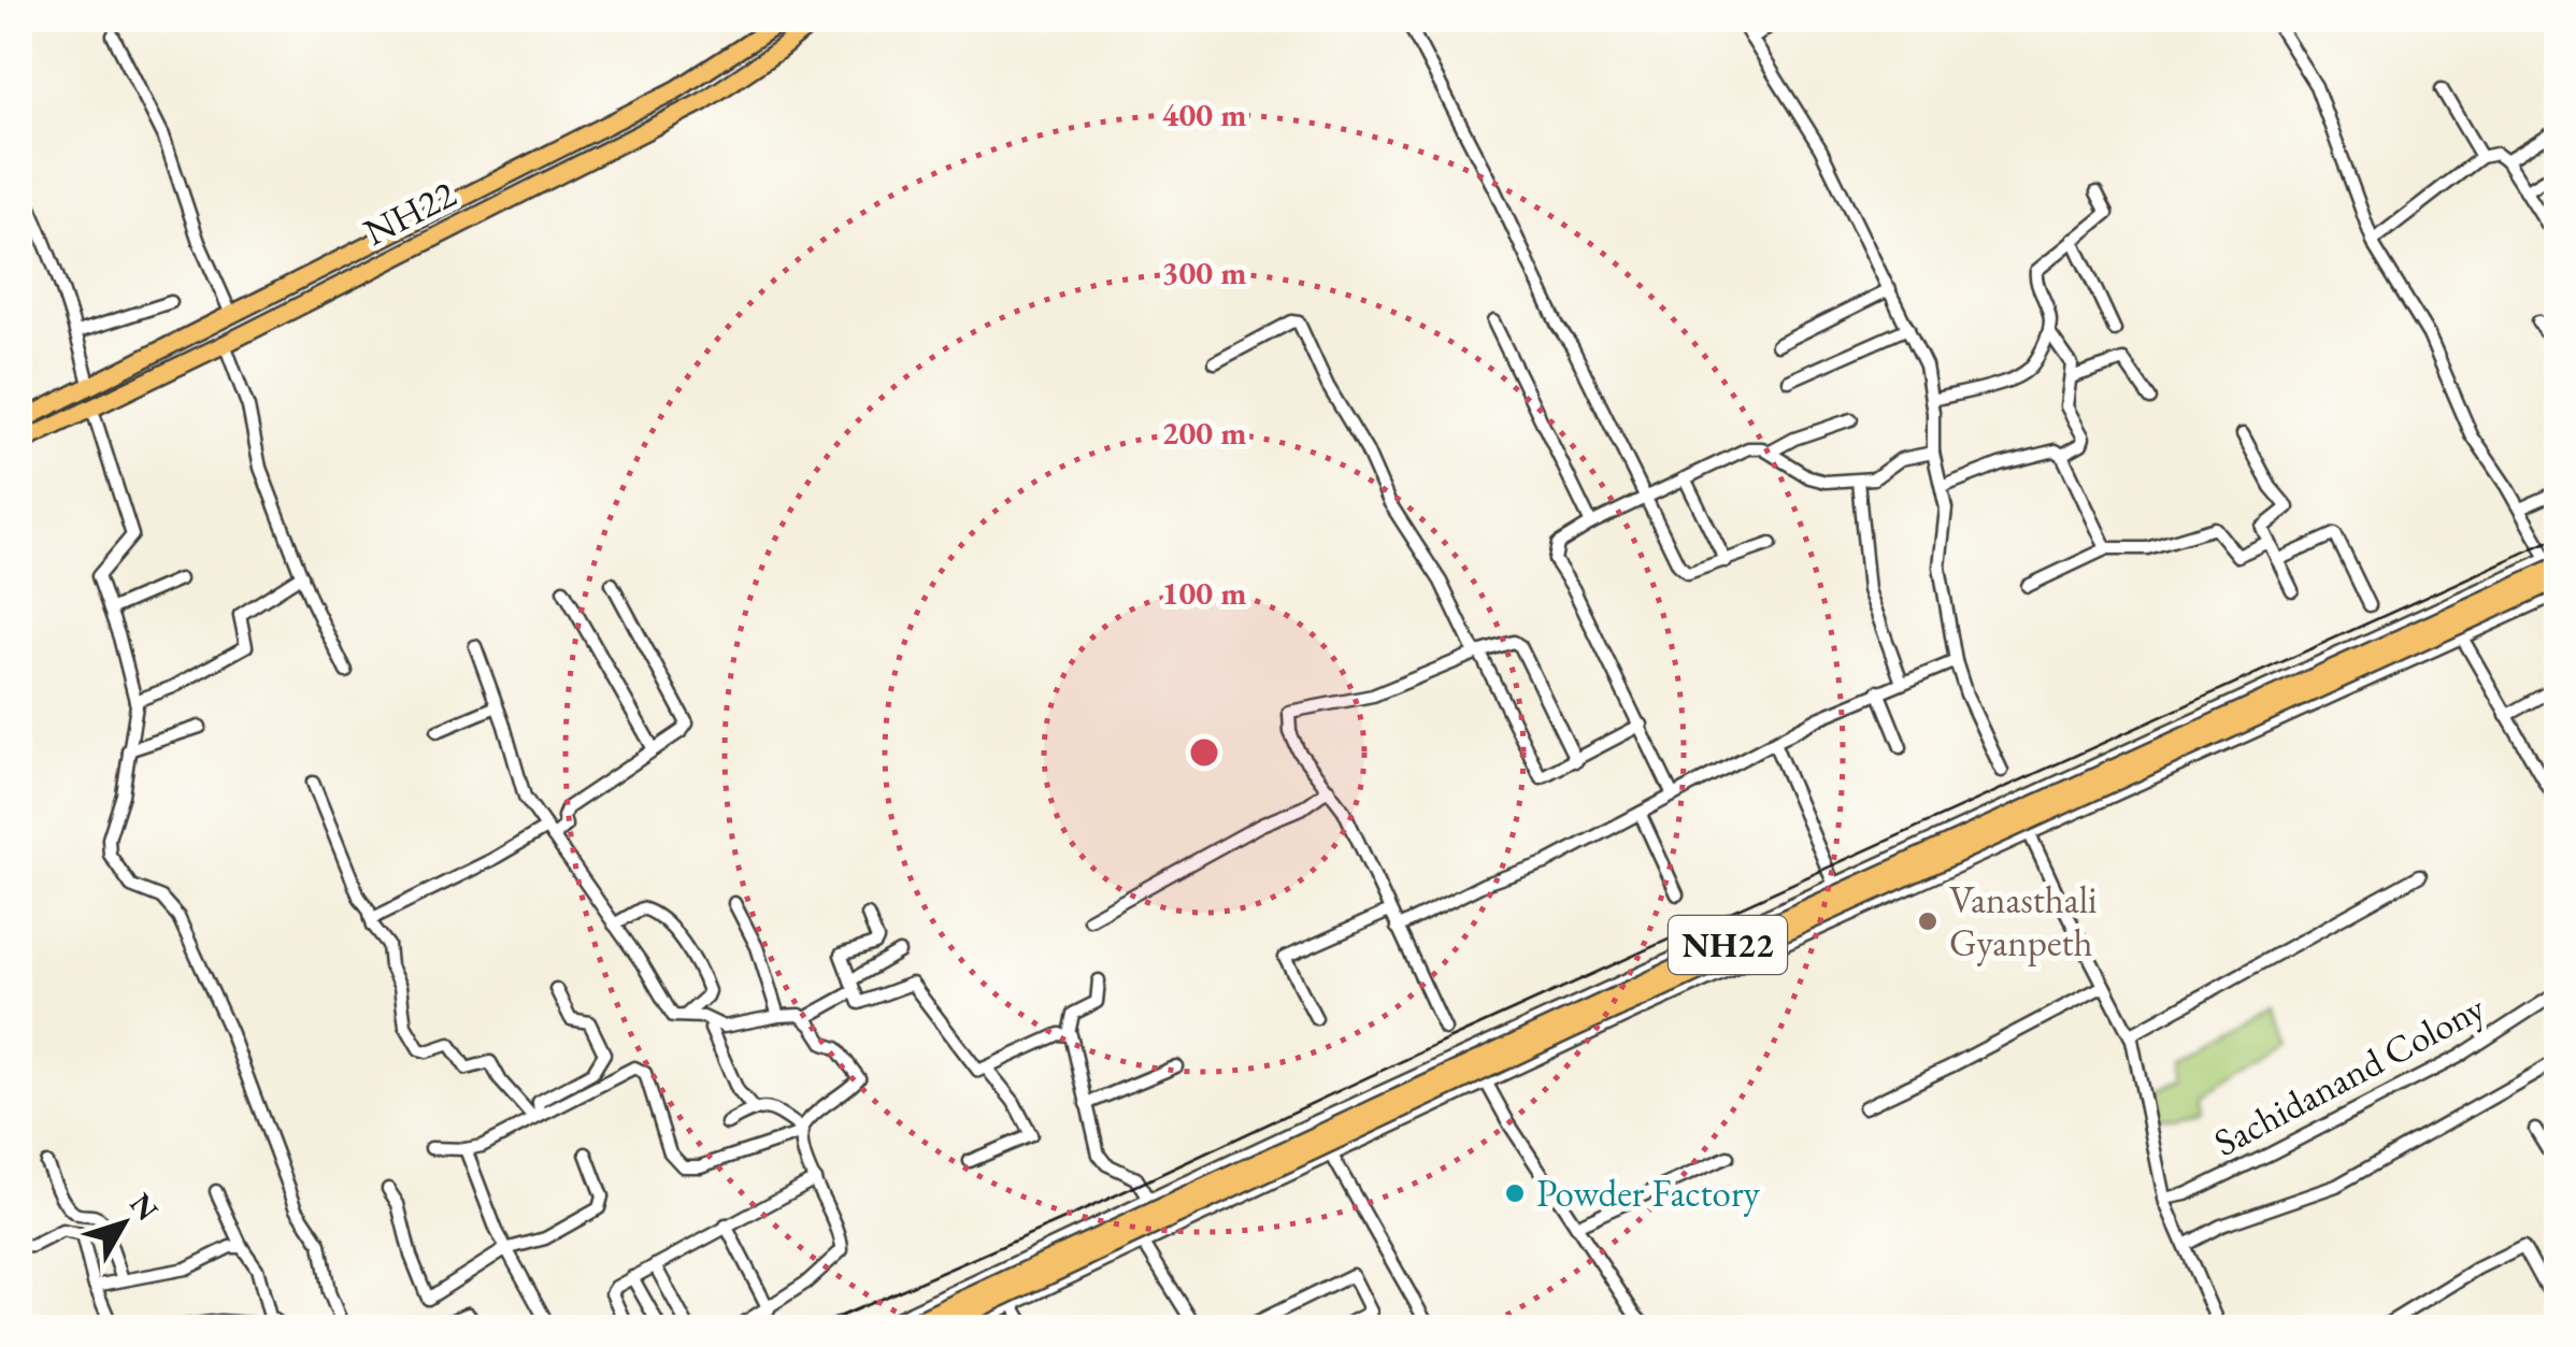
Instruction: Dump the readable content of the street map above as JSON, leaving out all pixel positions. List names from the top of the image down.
{
  "streets": {
    "highway": ["NH22"],
    "street": ["Sachidanand Colony"]
  },
  "places": ["Vanasthali Gyanpeth", "Powder Factory"],
  "north": "top right",
  "rings": [
    "400 m",
    "300 m",
    "200 m",
    "100 m"
  ]
}
